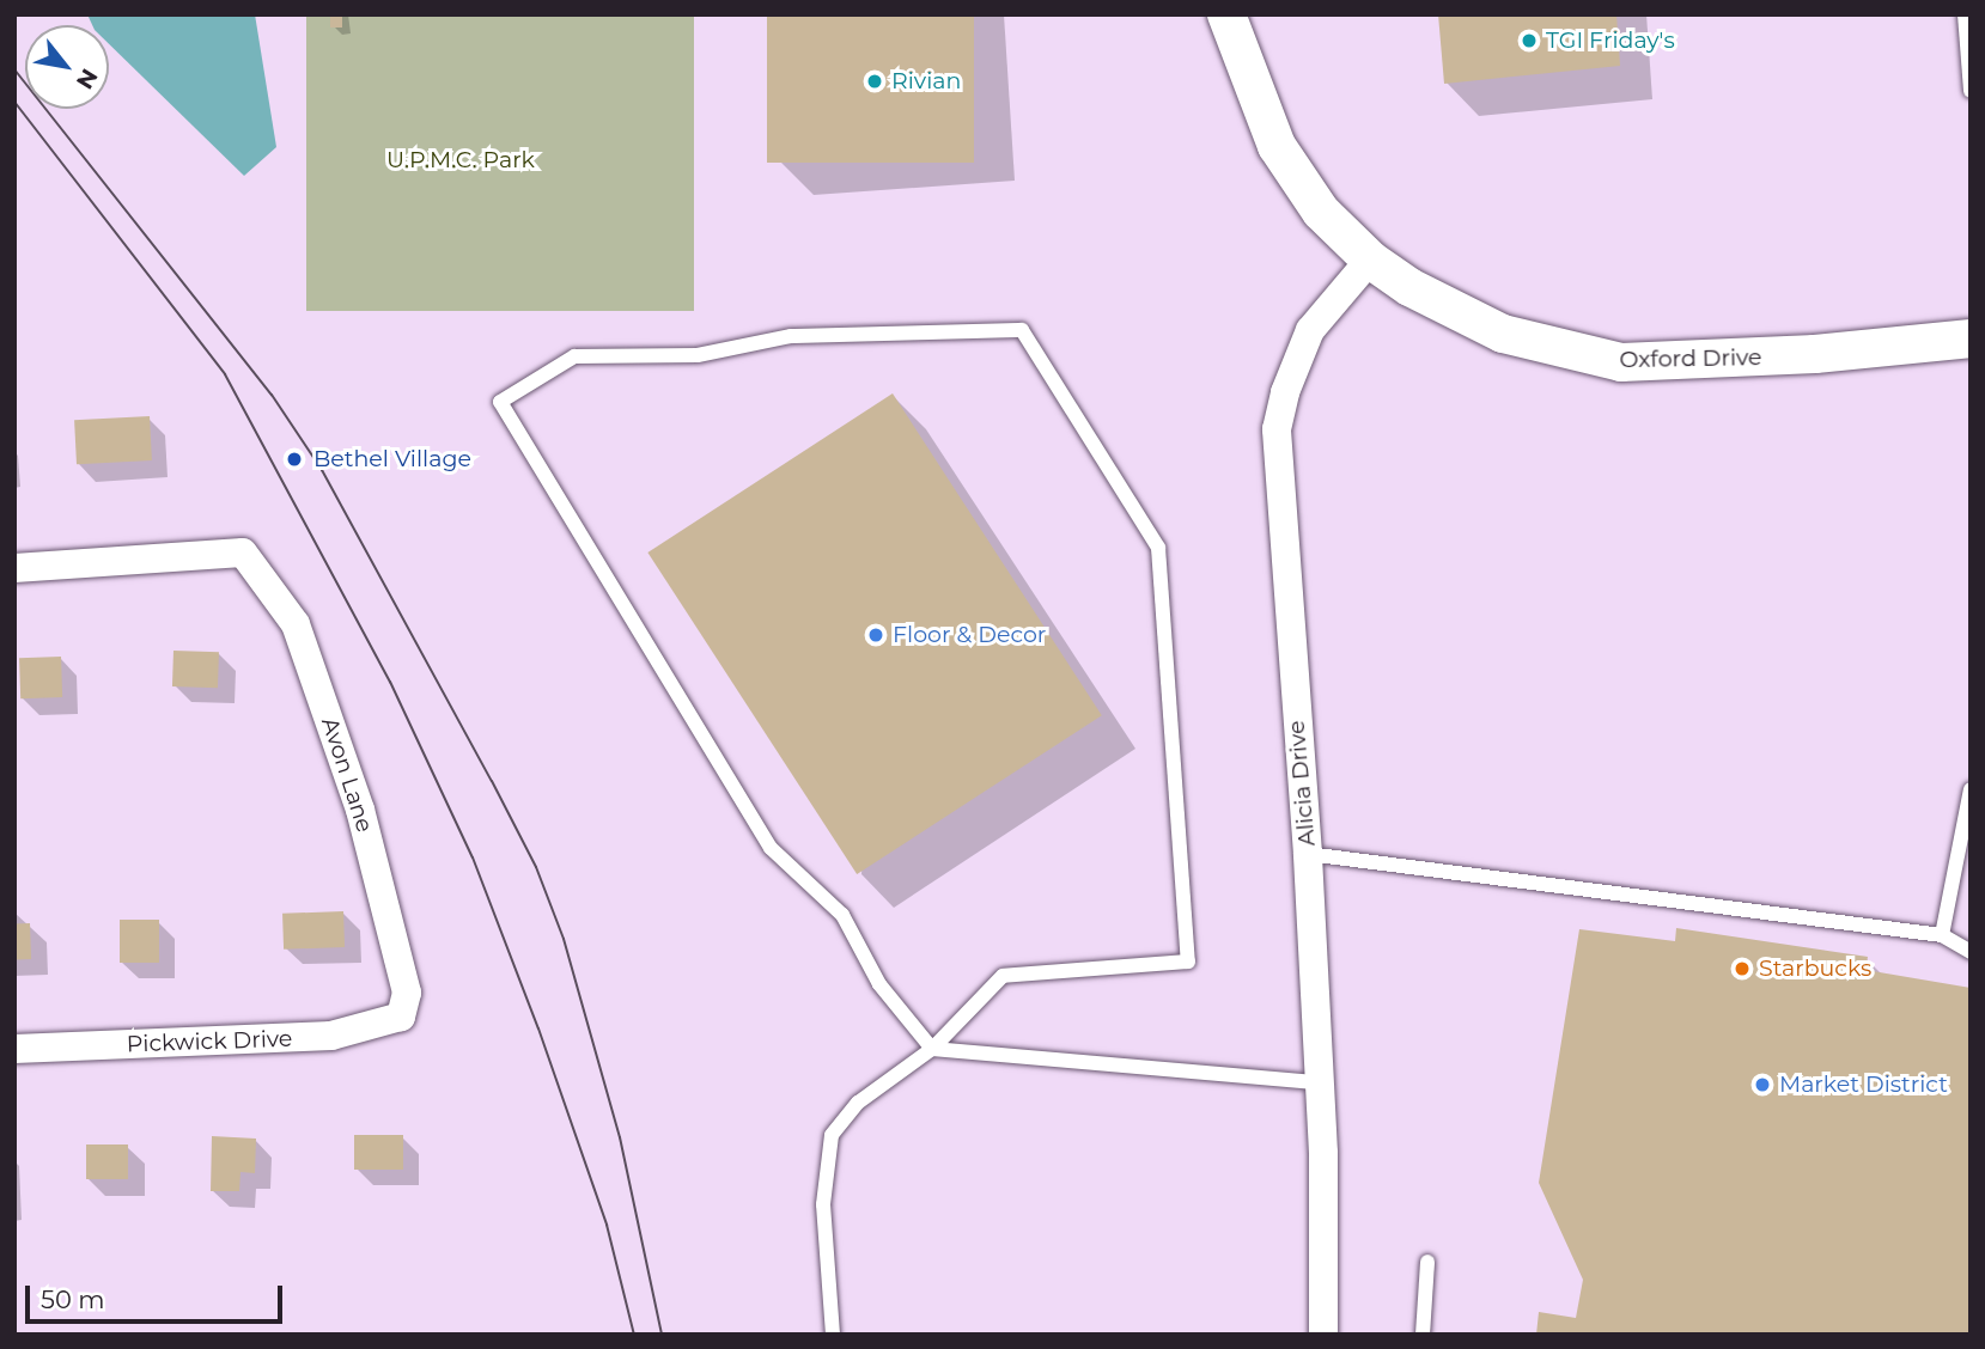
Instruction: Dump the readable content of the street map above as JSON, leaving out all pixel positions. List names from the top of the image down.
{
  "streets": {
    "street": [
      "Oxford Drive",
      "Avon Lane",
      "Alicia Drive",
      "Pickwick Drive"
    ]
  },
  "crossings": [
    ["Oxford Drive", "Alicia Drive"],
    ["Avon Lane", "Pickwick Drive"]
  ],
  "parks": ["U.P.M.C. Park"],
  "places": [
    "TGI Friday's",
    "Rivian",
    "Bethel Village",
    "Floor & Decor",
    "Starbucks",
    "Market District"
  ],
  "scale_bar": "50 m",
  "north": "bottom right"
}
